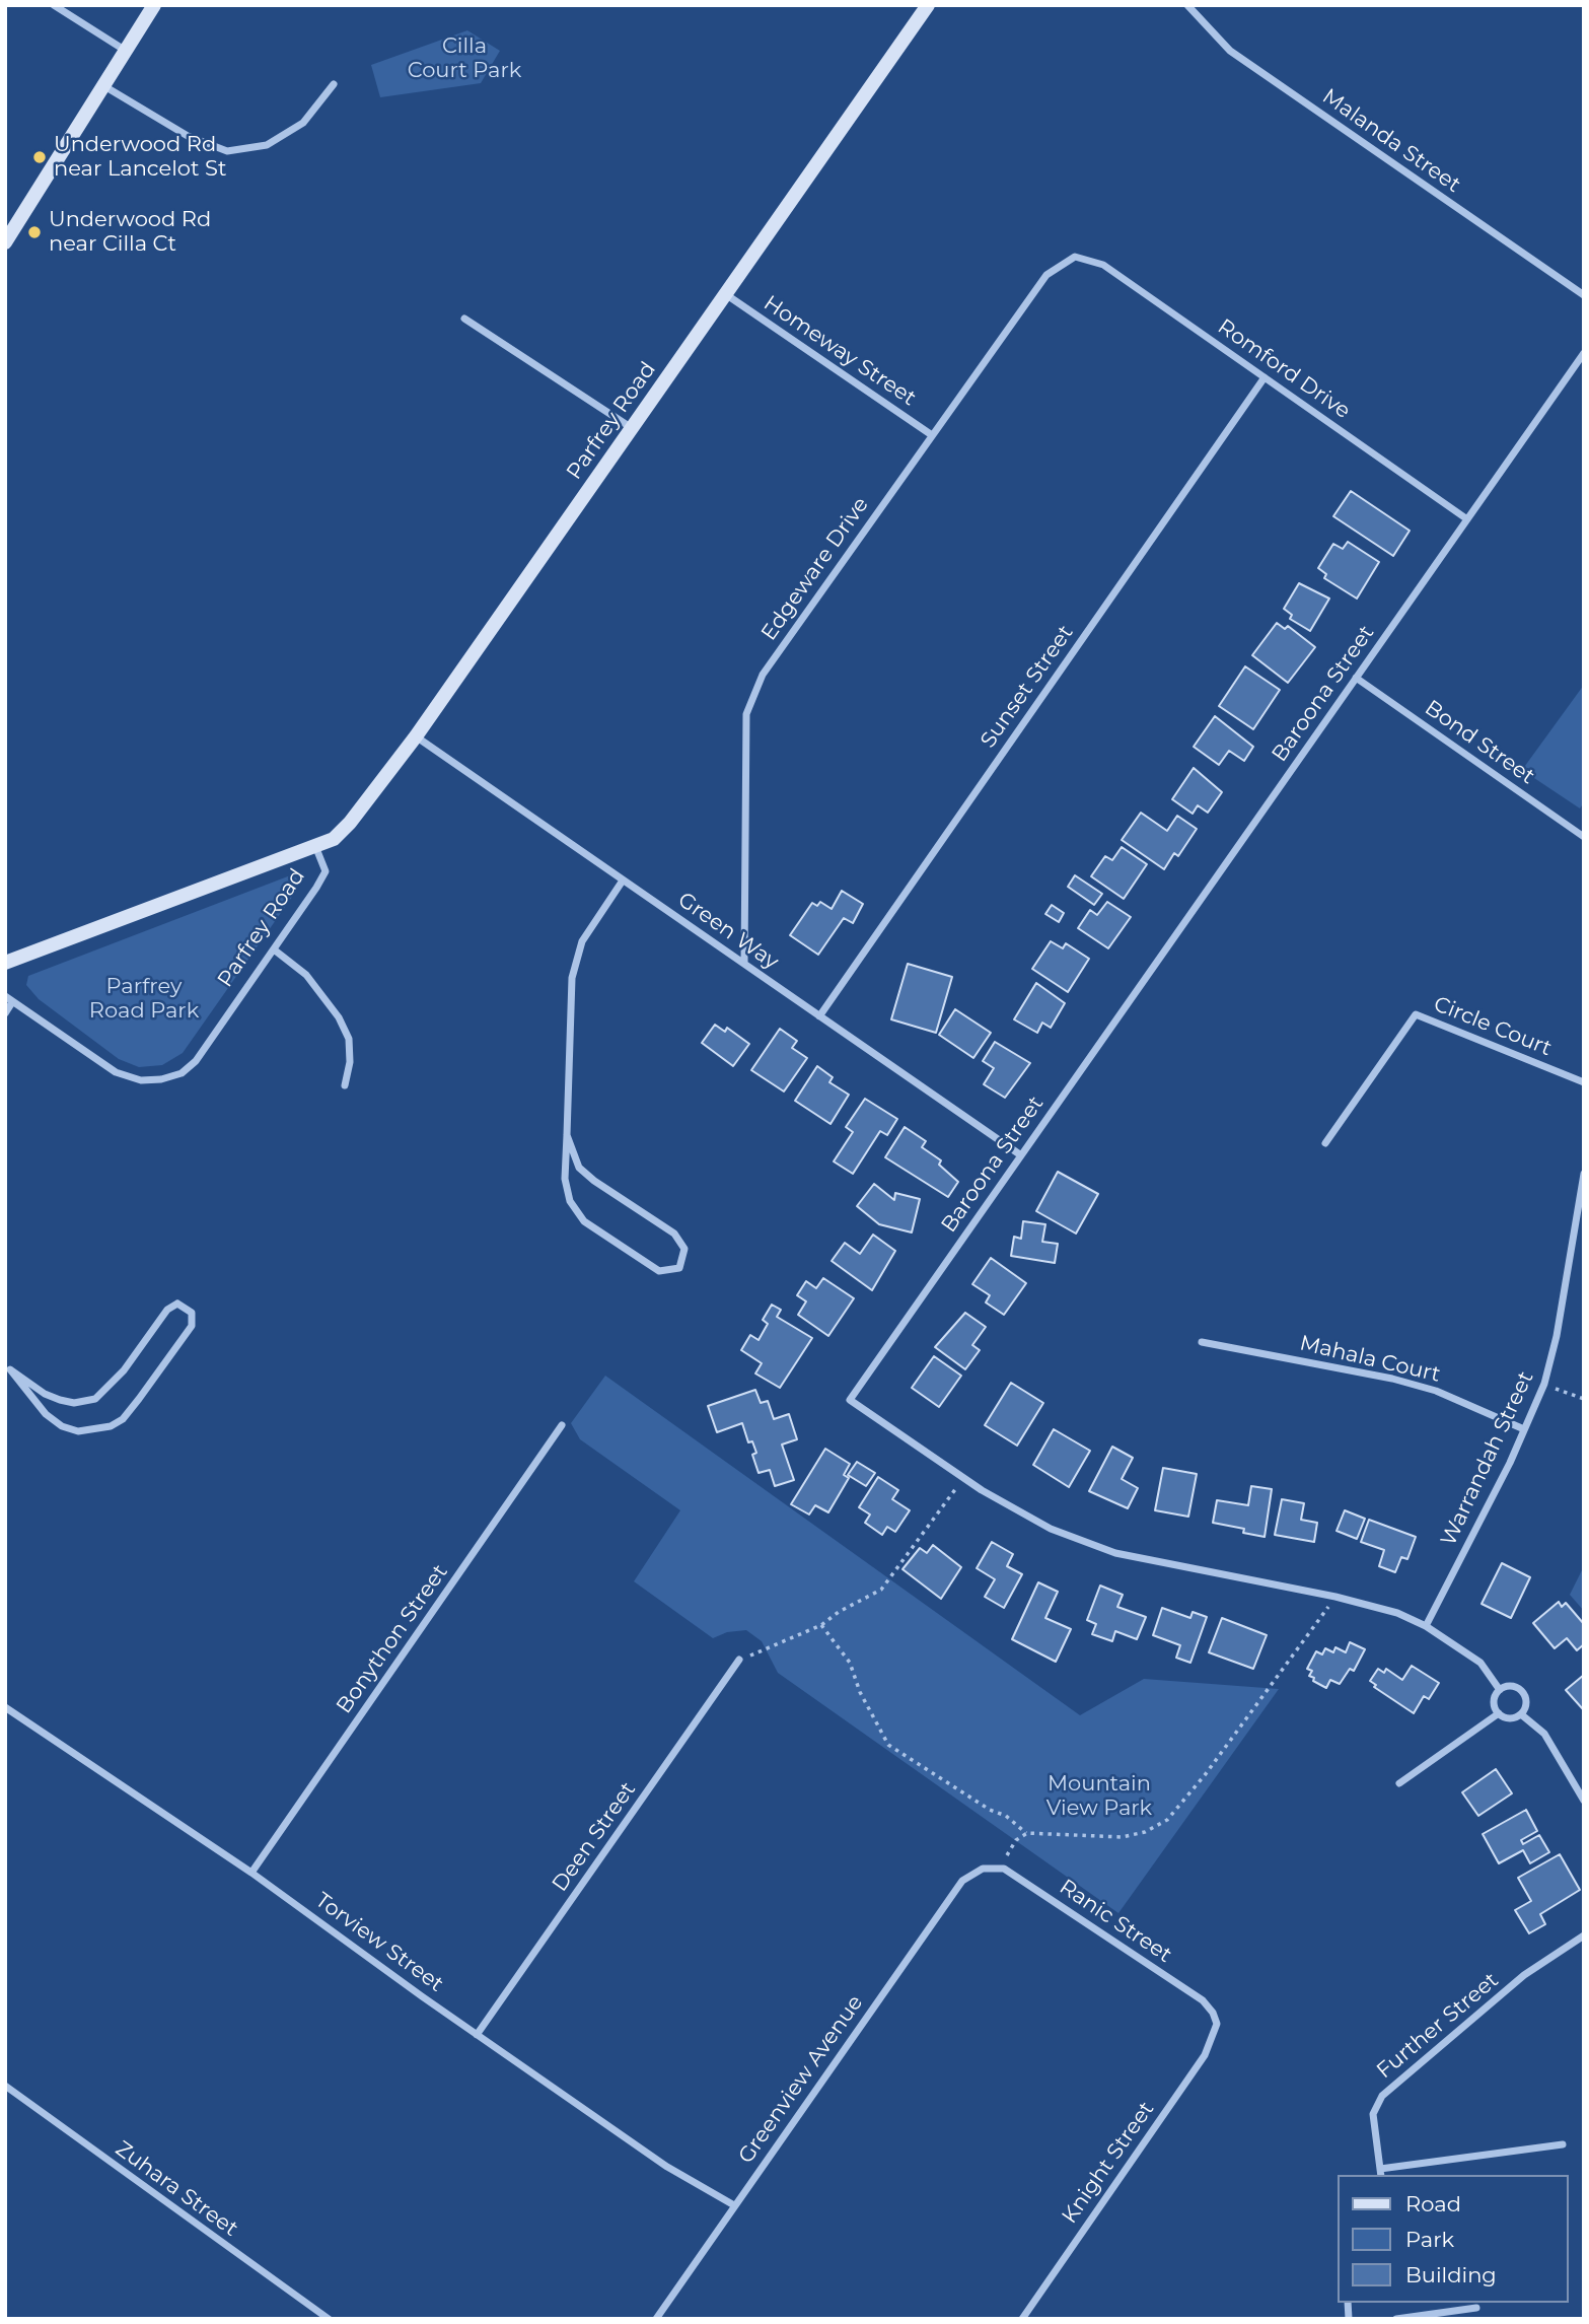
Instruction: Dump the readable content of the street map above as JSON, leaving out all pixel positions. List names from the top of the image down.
{
  "streets": {
    "main road": ["Parfrey Road"],
    "street": [
      "Malanda Street",
      "Homeway Street",
      "Romford Drive",
      "Edgeware Drive",
      "Sunset Street",
      "Baroona Street",
      "Bond Street",
      "Green Way",
      "Circle Court",
      "Mahala Court",
      "Warrandah Street",
      "Bonython Street",
      "Deen Street",
      "Ranic Street",
      "Torview Street",
      "Further Street",
      "Greenview Avenue",
      "Knight Street",
      "Zuhara Street"
    ]
  },
  "crossings": [
    ["Homeway Street", "Parfrey Road"],
    ["Homeway Street", "Edgeware Drive"],
    ["Romford Drive", "Edgeware Drive"],
    ["Romford Drive", "Sunset Street"],
    ["Romford Drive", "Baroona Street"],
    ["Parfrey Road", "Green Way"],
    ["Edgeware Drive", "Green Way"],
    ["Sunset Street", "Green Way"],
    ["Baroona Street", "Bond Street"],
    ["Baroona Street", "Green Way"],
    ["Baroona Street", "Warrandah Street"],
    ["Mahala Court", "Warrandah Street"],
    ["Bonython Street", "Torview Street"],
    ["Deen Street", "Torview Street"],
    ["Ranic Street", "Greenview Avenue"],
    ["Ranic Street", "Knight Street"],
    ["Torview Street", "Greenview Avenue"]
  ],
  "parks": ["Cilla Court Park", "Parfrey Road Park", "Mountain View Park"],
  "places": ["Underwood Rd near Lancelot St", "Underwood Rd near Cilla Ct"],
  "legend": ["Road", "Park", "Building"]
}
